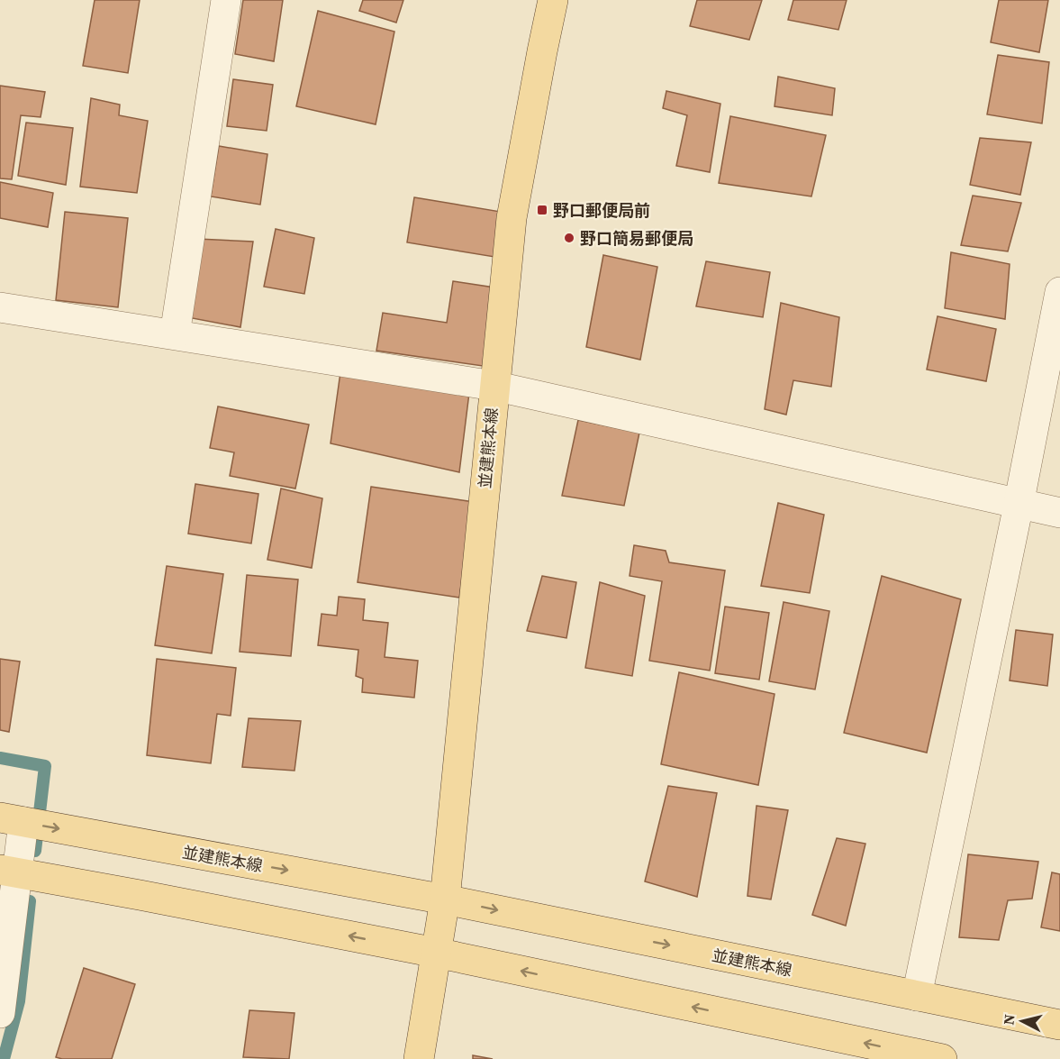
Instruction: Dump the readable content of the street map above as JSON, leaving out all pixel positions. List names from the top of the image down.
{
  "streets": {
    "main road": ["並建熊本線"]
  },
  "places": {
    "transit": ["野口郵便局前"],
    "other": ["野口簡易郵便局"]
  },
  "north": "left"
}
